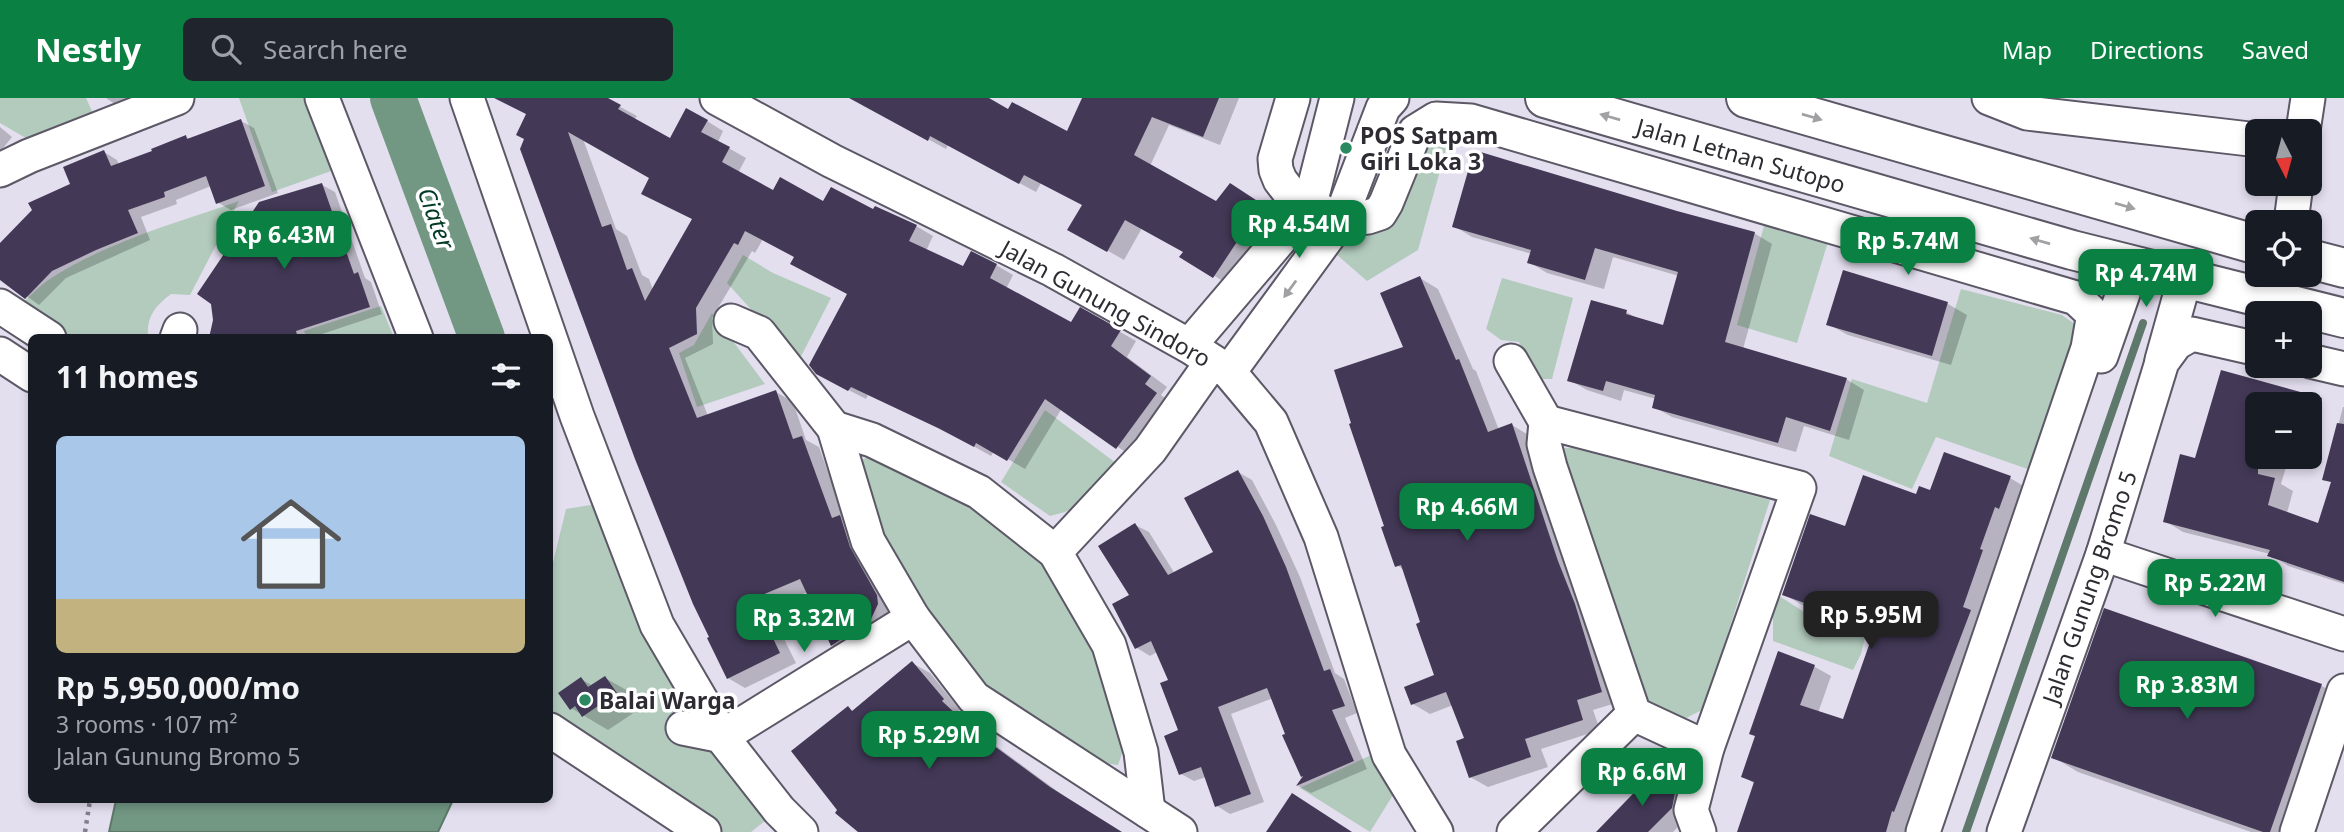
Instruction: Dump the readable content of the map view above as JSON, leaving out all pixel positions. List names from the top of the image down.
{
  "streets": {
    "main road": ["Jalan Letnan Sutopo"],
    "street": ["Jalan Gunung Sindoro", "Jalan Gunung Bromo 5"]
  },
  "crossings": [
    ["Jalan Letnan Sutopo", "Jalan Gunung Bromo 5"]
  ],
  "water": ["Ciater"],
  "places": ["POS Satpam Giri Loka 3", "Balai Warga"],
  "north": "bottom",
  "page": {
    "header": "Nestly",
    "search": "Search here",
    "nav": ["Map", "Directions", "Saved"],
    "map_buttons": ["+", "−"],
    "price": [
      "Rp 4.54M",
      "Rp 6.43M",
      "Rp 5.74M",
      "Rp 4.74M",
      "Rp 4.66M",
      "Rp 5.22M",
      "Rp 5.95M",
      "Rp 3.32M",
      "Rp 3.83M",
      "Rp 5.29M",
      "Rp 6.6M"
    ],
    "heading": "11 homes",
    "list": [
      {
        "name": "Rp 5,950,000/mo",
        "note": "3 rooms · 107 m² · Jalan Gunung Bromo 5"
      }
    ]
  }
}
